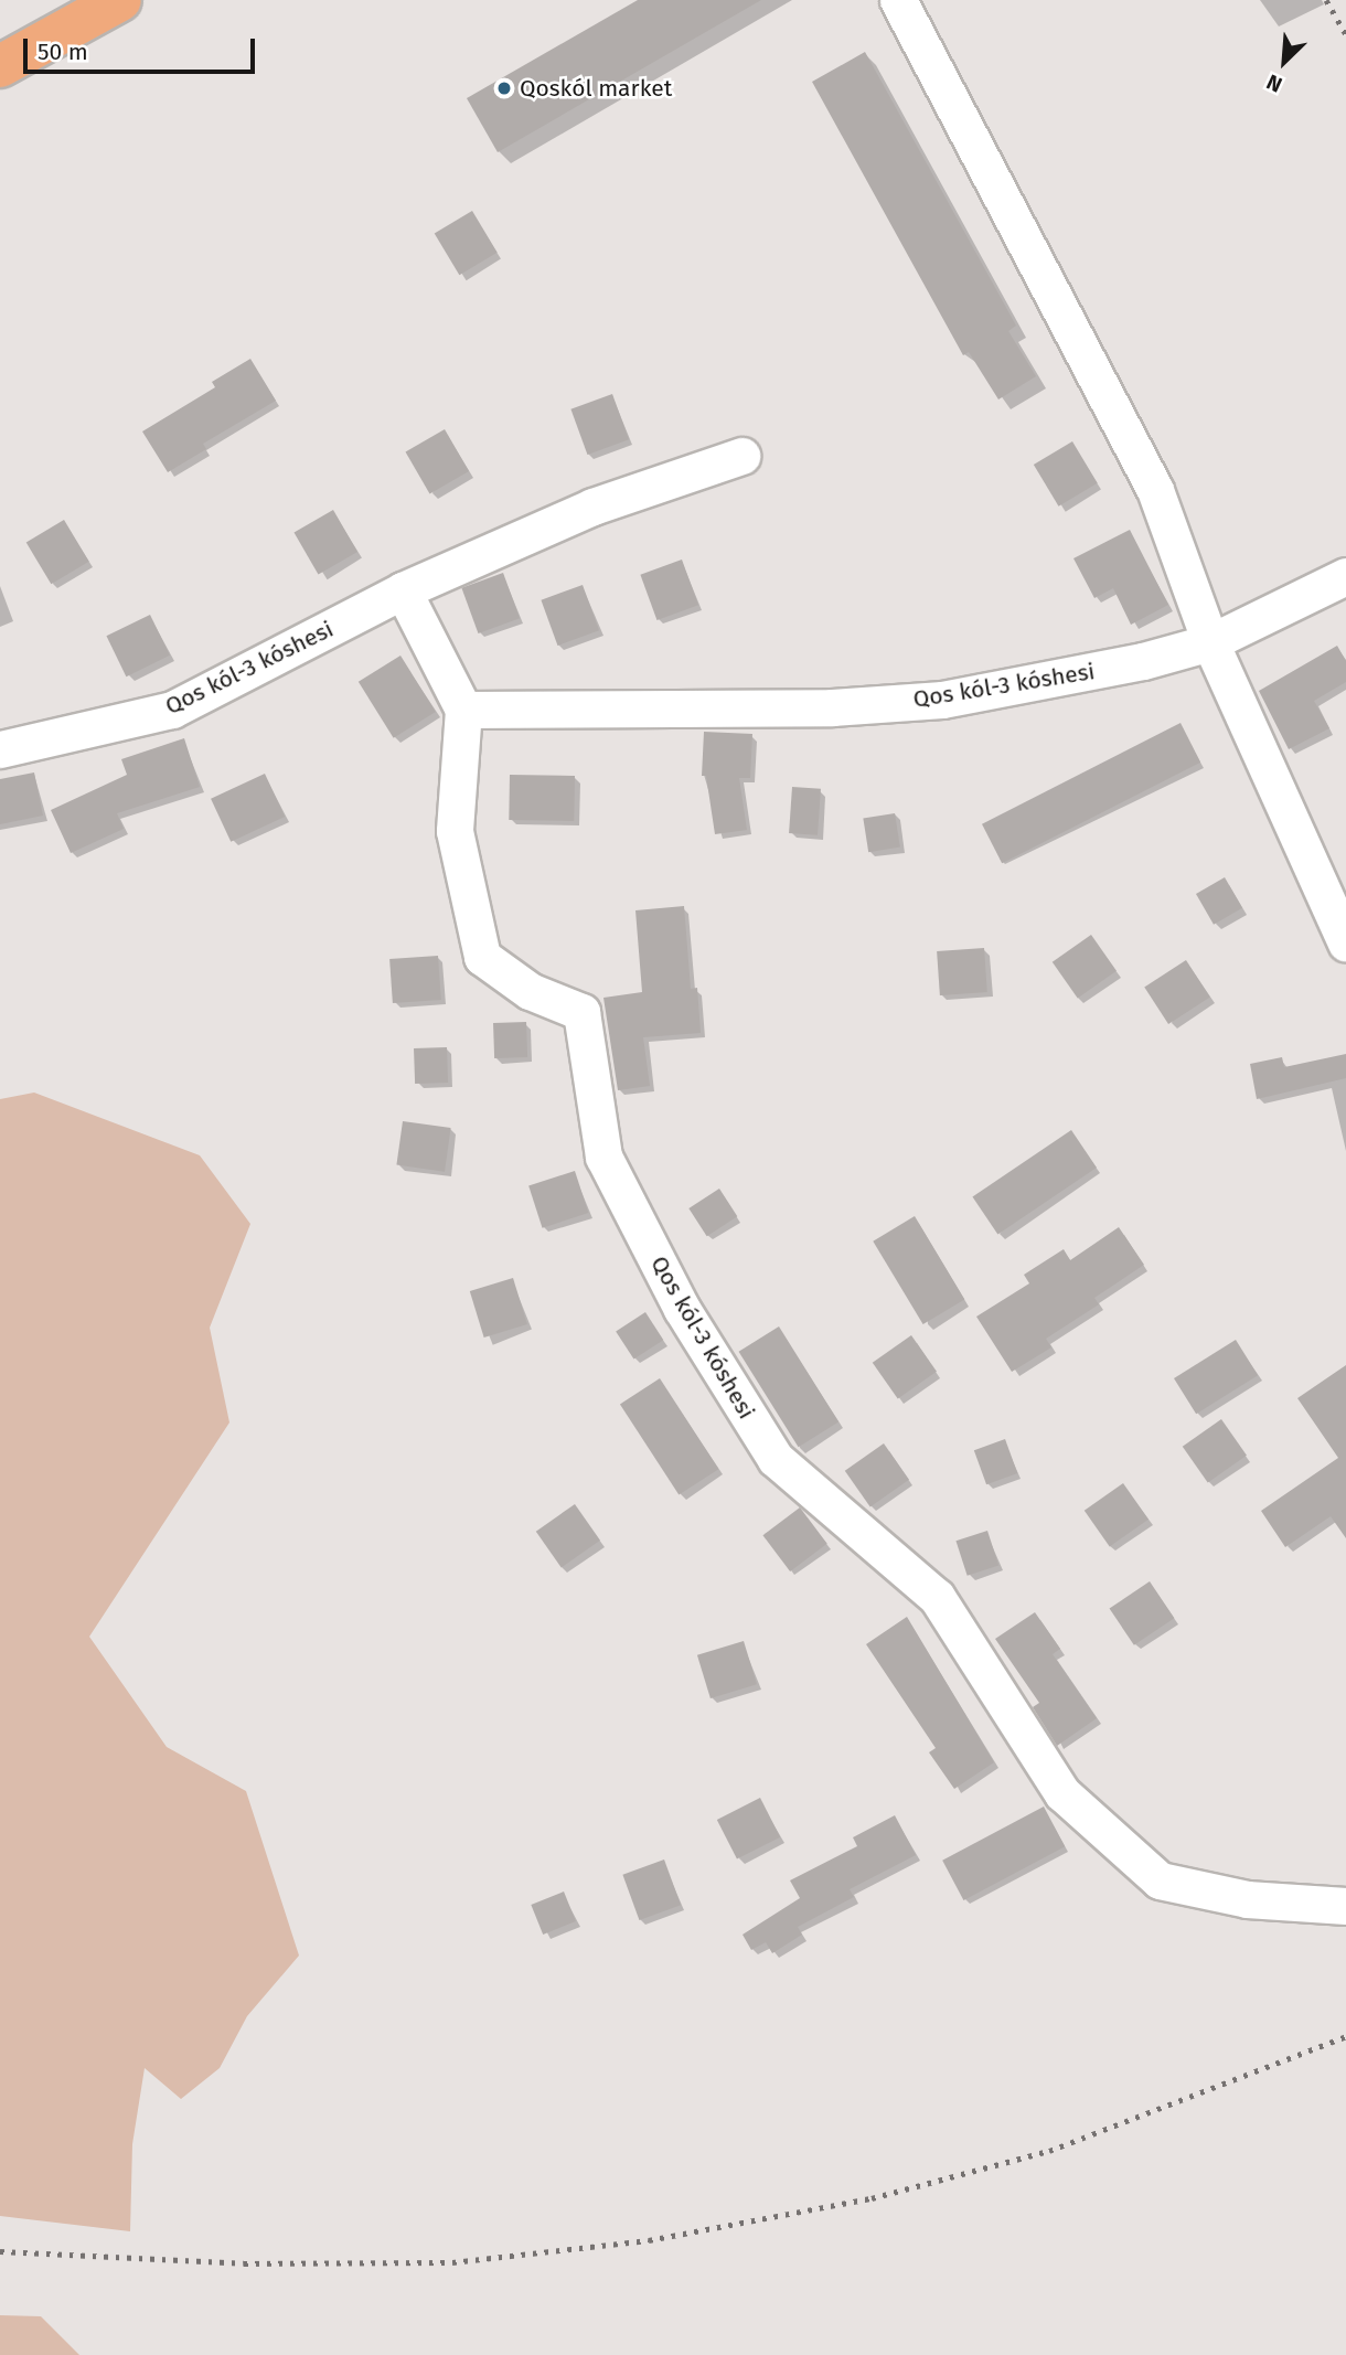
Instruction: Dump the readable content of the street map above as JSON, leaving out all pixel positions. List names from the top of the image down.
{
  "streets": {
    "street": ["Qos kól-3 kóshesi"]
  },
  "places": ["Qoskól market"],
  "scale_bar": "50 m",
  "north": "bottom left"
}
